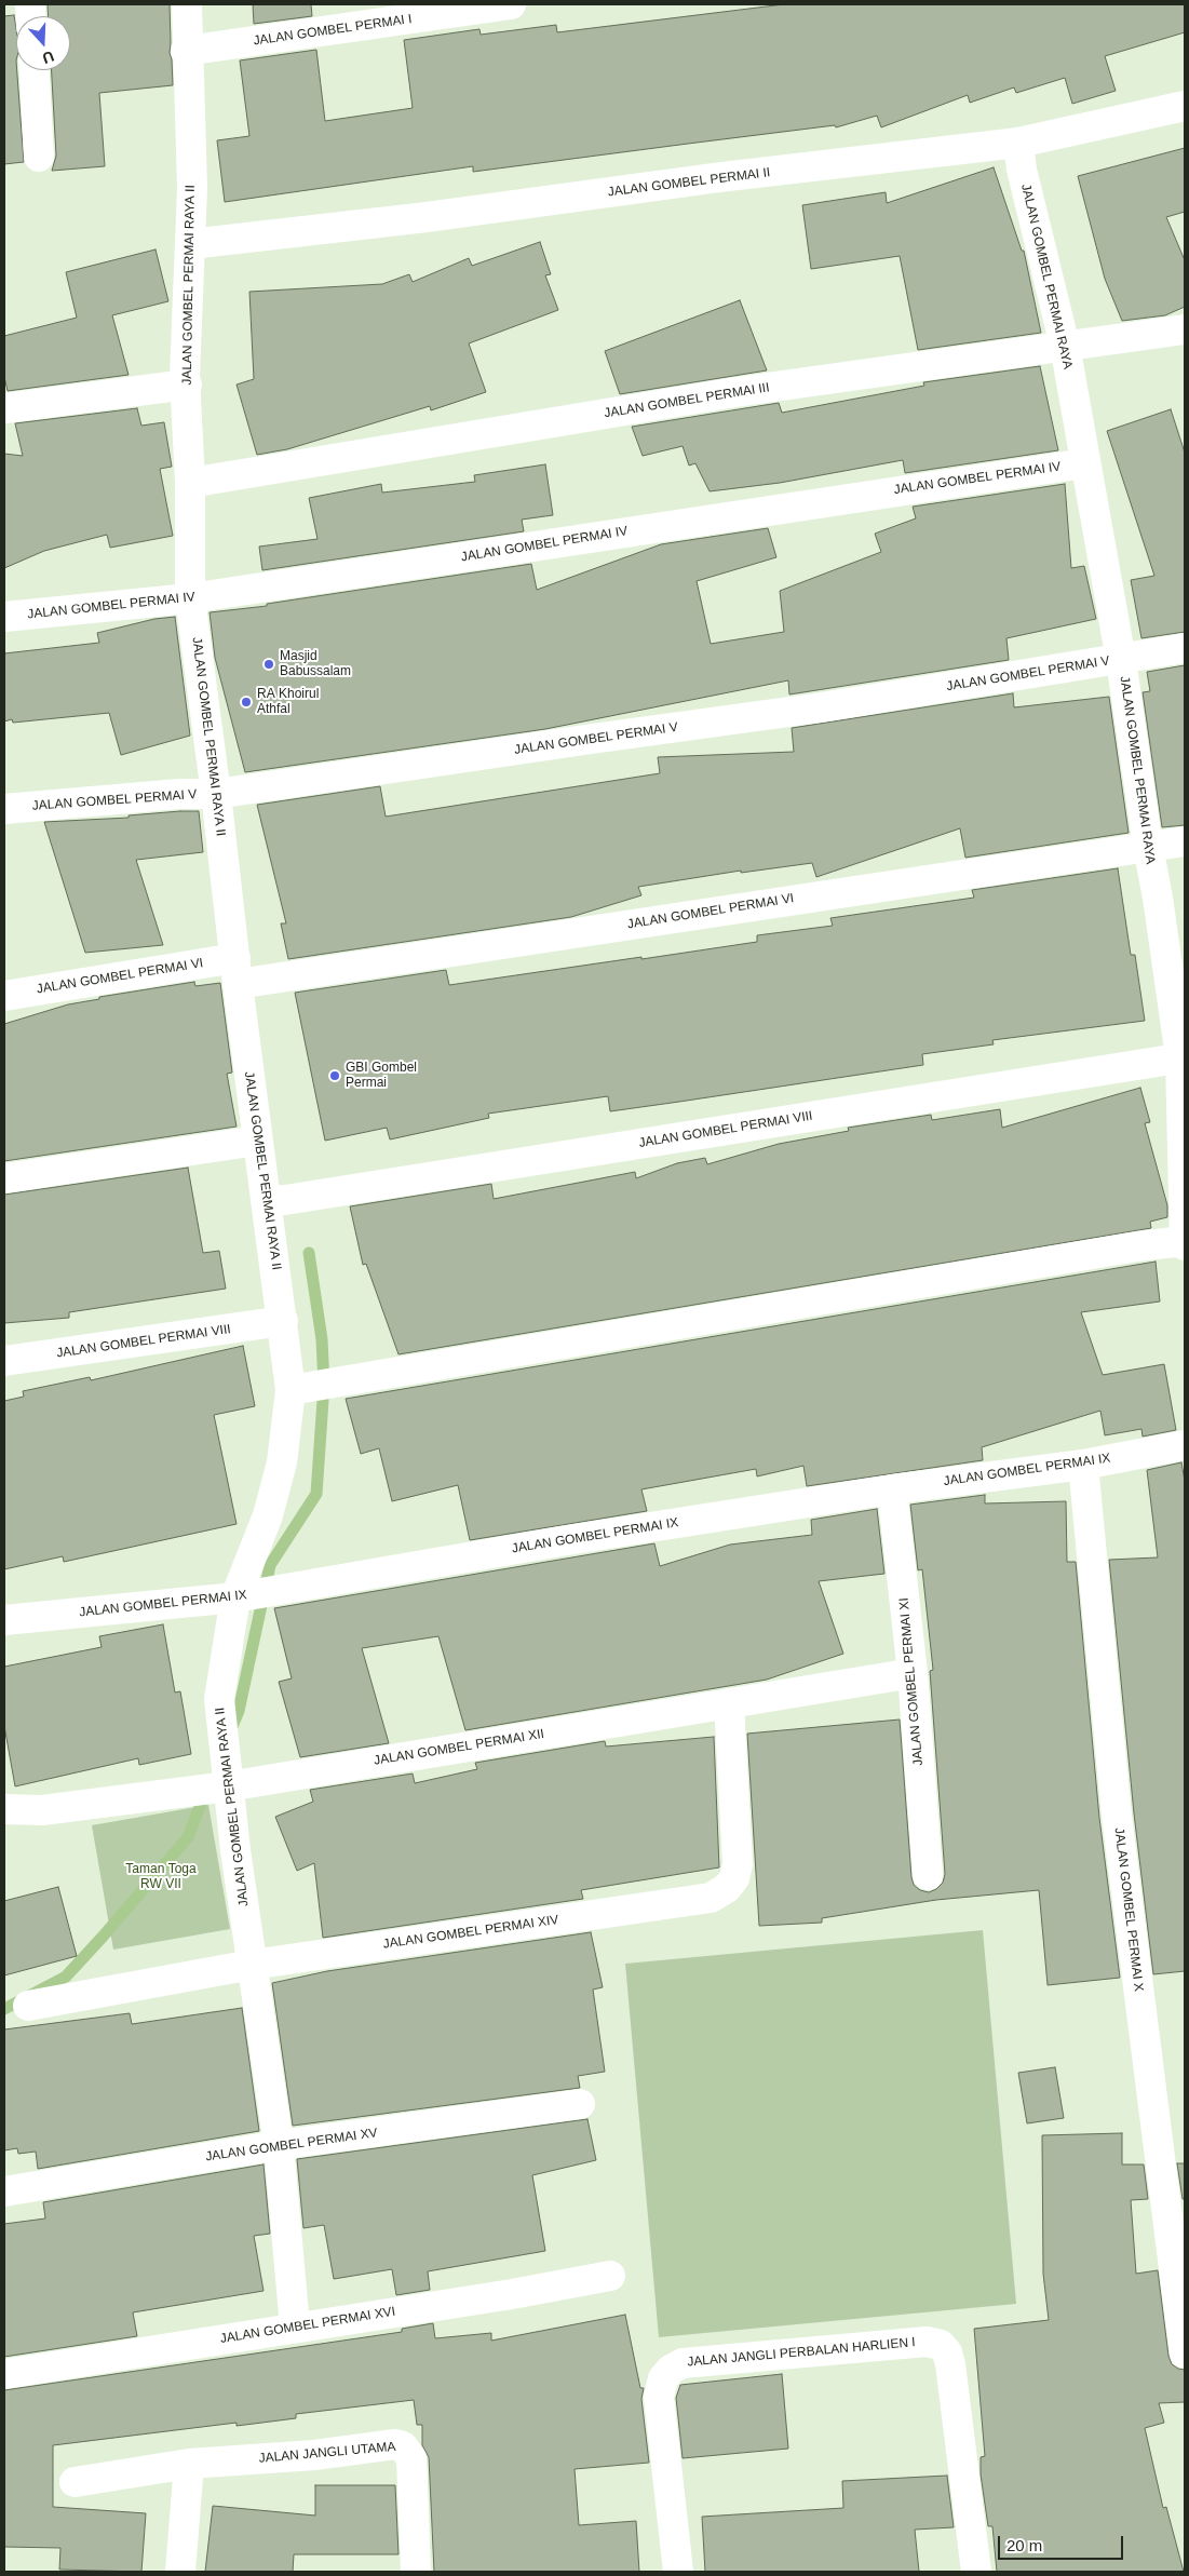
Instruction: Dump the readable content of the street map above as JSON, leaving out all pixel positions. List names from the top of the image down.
{
  "streets": {
    "street": [
      "JALAN GOMBEL PERMAI I",
      "JALAN GOMBEL PERMAI II",
      "JALAN GOMBEL PERMAI RAYA",
      "JALAN GOMBEL PERMAI RAYA II",
      "JALAN GOMBEL PERMAI III",
      "JALAN GOMBEL PERMAI IV",
      "JALAN GOMBEL PERMAI V",
      "JALAN GOMBEL PERMAI VI",
      "JALAN GOMBEL PERMAI VIII",
      "JALAN GOMBEL PERMAI IX",
      "JALAN GOMBEL PERMAI XI",
      "JALAN GOMBEL PERMAI XII",
      "JALAN GOMBEL PERMAI X",
      "JALAN GOMBEL PERMAI XIV",
      "JALAN GOMBEL PERMAI XV",
      "JALAN GOMBEL PERMAI XVI",
      "JALAN JANGLI PERBALAN HARLIEN I",
      "JALAN JANGLI UTAMA"
    ]
  },
  "crossings": [
    ["JALAN GOMBEL PERMAI I", "JALAN GOMBEL PERMAI RAYA II"],
    ["JALAN GOMBEL PERMAI II", "JALAN GOMBEL PERMAI RAYA"],
    ["JALAN GOMBEL PERMAI II", "JALAN GOMBEL PERMAI RAYA II"],
    ["JALAN GOMBEL PERMAI RAYA", "JALAN GOMBEL PERMAI III"],
    ["JALAN GOMBEL PERMAI RAYA", "JALAN GOMBEL PERMAI IV"],
    ["JALAN GOMBEL PERMAI RAYA", "JALAN GOMBEL PERMAI V"],
    ["JALAN GOMBEL PERMAI RAYA", "JALAN GOMBEL PERMAI VI"],
    ["JALAN GOMBEL PERMAI RAYA", "JALAN GOMBEL PERMAI VIII"],
    ["JALAN GOMBEL PERMAI RAYA II", "JALAN GOMBEL PERMAI III"],
    ["JALAN GOMBEL PERMAI RAYA II", "JALAN GOMBEL PERMAI IV"],
    ["JALAN GOMBEL PERMAI RAYA II", "JALAN GOMBEL PERMAI V"],
    ["JALAN GOMBEL PERMAI RAYA II", "JALAN GOMBEL PERMAI VI"],
    ["JALAN GOMBEL PERMAI RAYA II", "JALAN GOMBEL PERMAI VIII"],
    ["JALAN GOMBEL PERMAI RAYA II", "JALAN GOMBEL PERMAI IX"],
    ["JALAN GOMBEL PERMAI RAYA II", "JALAN GOMBEL PERMAI XII"],
    ["JALAN GOMBEL PERMAI RAYA II", "JALAN GOMBEL PERMAI XIV"],
    ["JALAN GOMBEL PERMAI RAYA II", "JALAN GOMBEL PERMAI XV"],
    ["JALAN GOMBEL PERMAI RAYA II", "JALAN GOMBEL PERMAI XVI"],
    ["JALAN GOMBEL PERMAI IX", "JALAN GOMBEL PERMAI XI"],
    ["JALAN GOMBEL PERMAI IX", "JALAN GOMBEL PERMAI X"],
    ["JALAN GOMBEL PERMAI XI", "JALAN GOMBEL PERMAI XII"],
    ["JALAN GOMBEL PERMAI XII", "JALAN GOMBEL PERMAI XIV"]
  ],
  "parks": ["Taman Toga RW VII"],
  "places": ["Masjid Babussalam", "RA Khoirul Athfal", "GBI Gombel Permai"],
  "scale_bar": "20 m",
  "north": "bottom"
}
